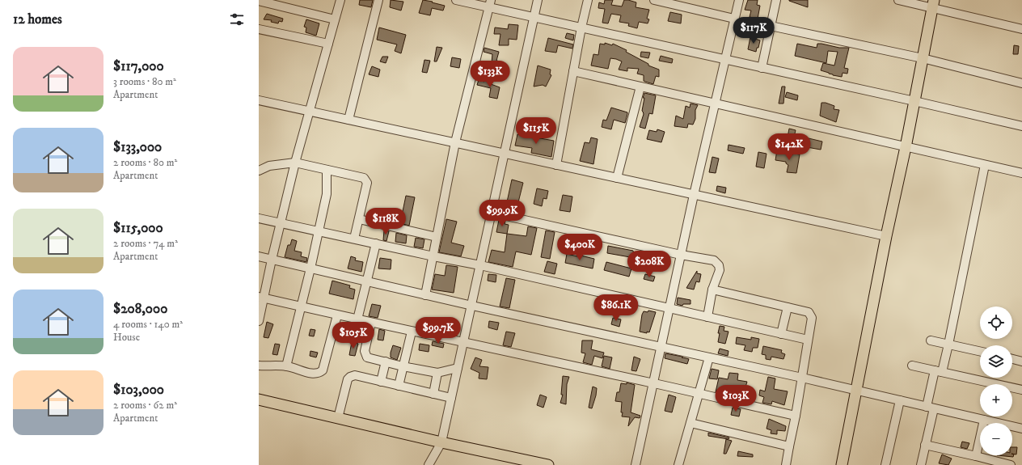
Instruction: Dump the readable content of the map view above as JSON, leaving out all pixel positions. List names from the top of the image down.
{
  "page": {
    "heading": "12 homes",
    "price": [
      "$117K",
      "$133K",
      "$115K",
      "$142K",
      "$99.9K",
      "$118K",
      "$400K",
      "$208K",
      "$86.1K",
      "$99.7K",
      "$105K",
      "$103K"
    ],
    "list": [
      {
        "name": "$117,000",
        "note": "3 rooms · 80 m² · Apartment"
      },
      {
        "name": "$133,000",
        "note": "2 rooms · 80 m² · Apartment"
      },
      {
        "name": "$115,000",
        "note": "2 rooms · 74 m² · Apartment"
      },
      {
        "name": "$208,000",
        "note": "4 rooms · 140 m² · House"
      },
      {
        "name": "$103,000",
        "note": "2 rooms · 62 m² · Apartment"
      }
    ],
    "map_buttons": ["+", "−"]
  }
}
